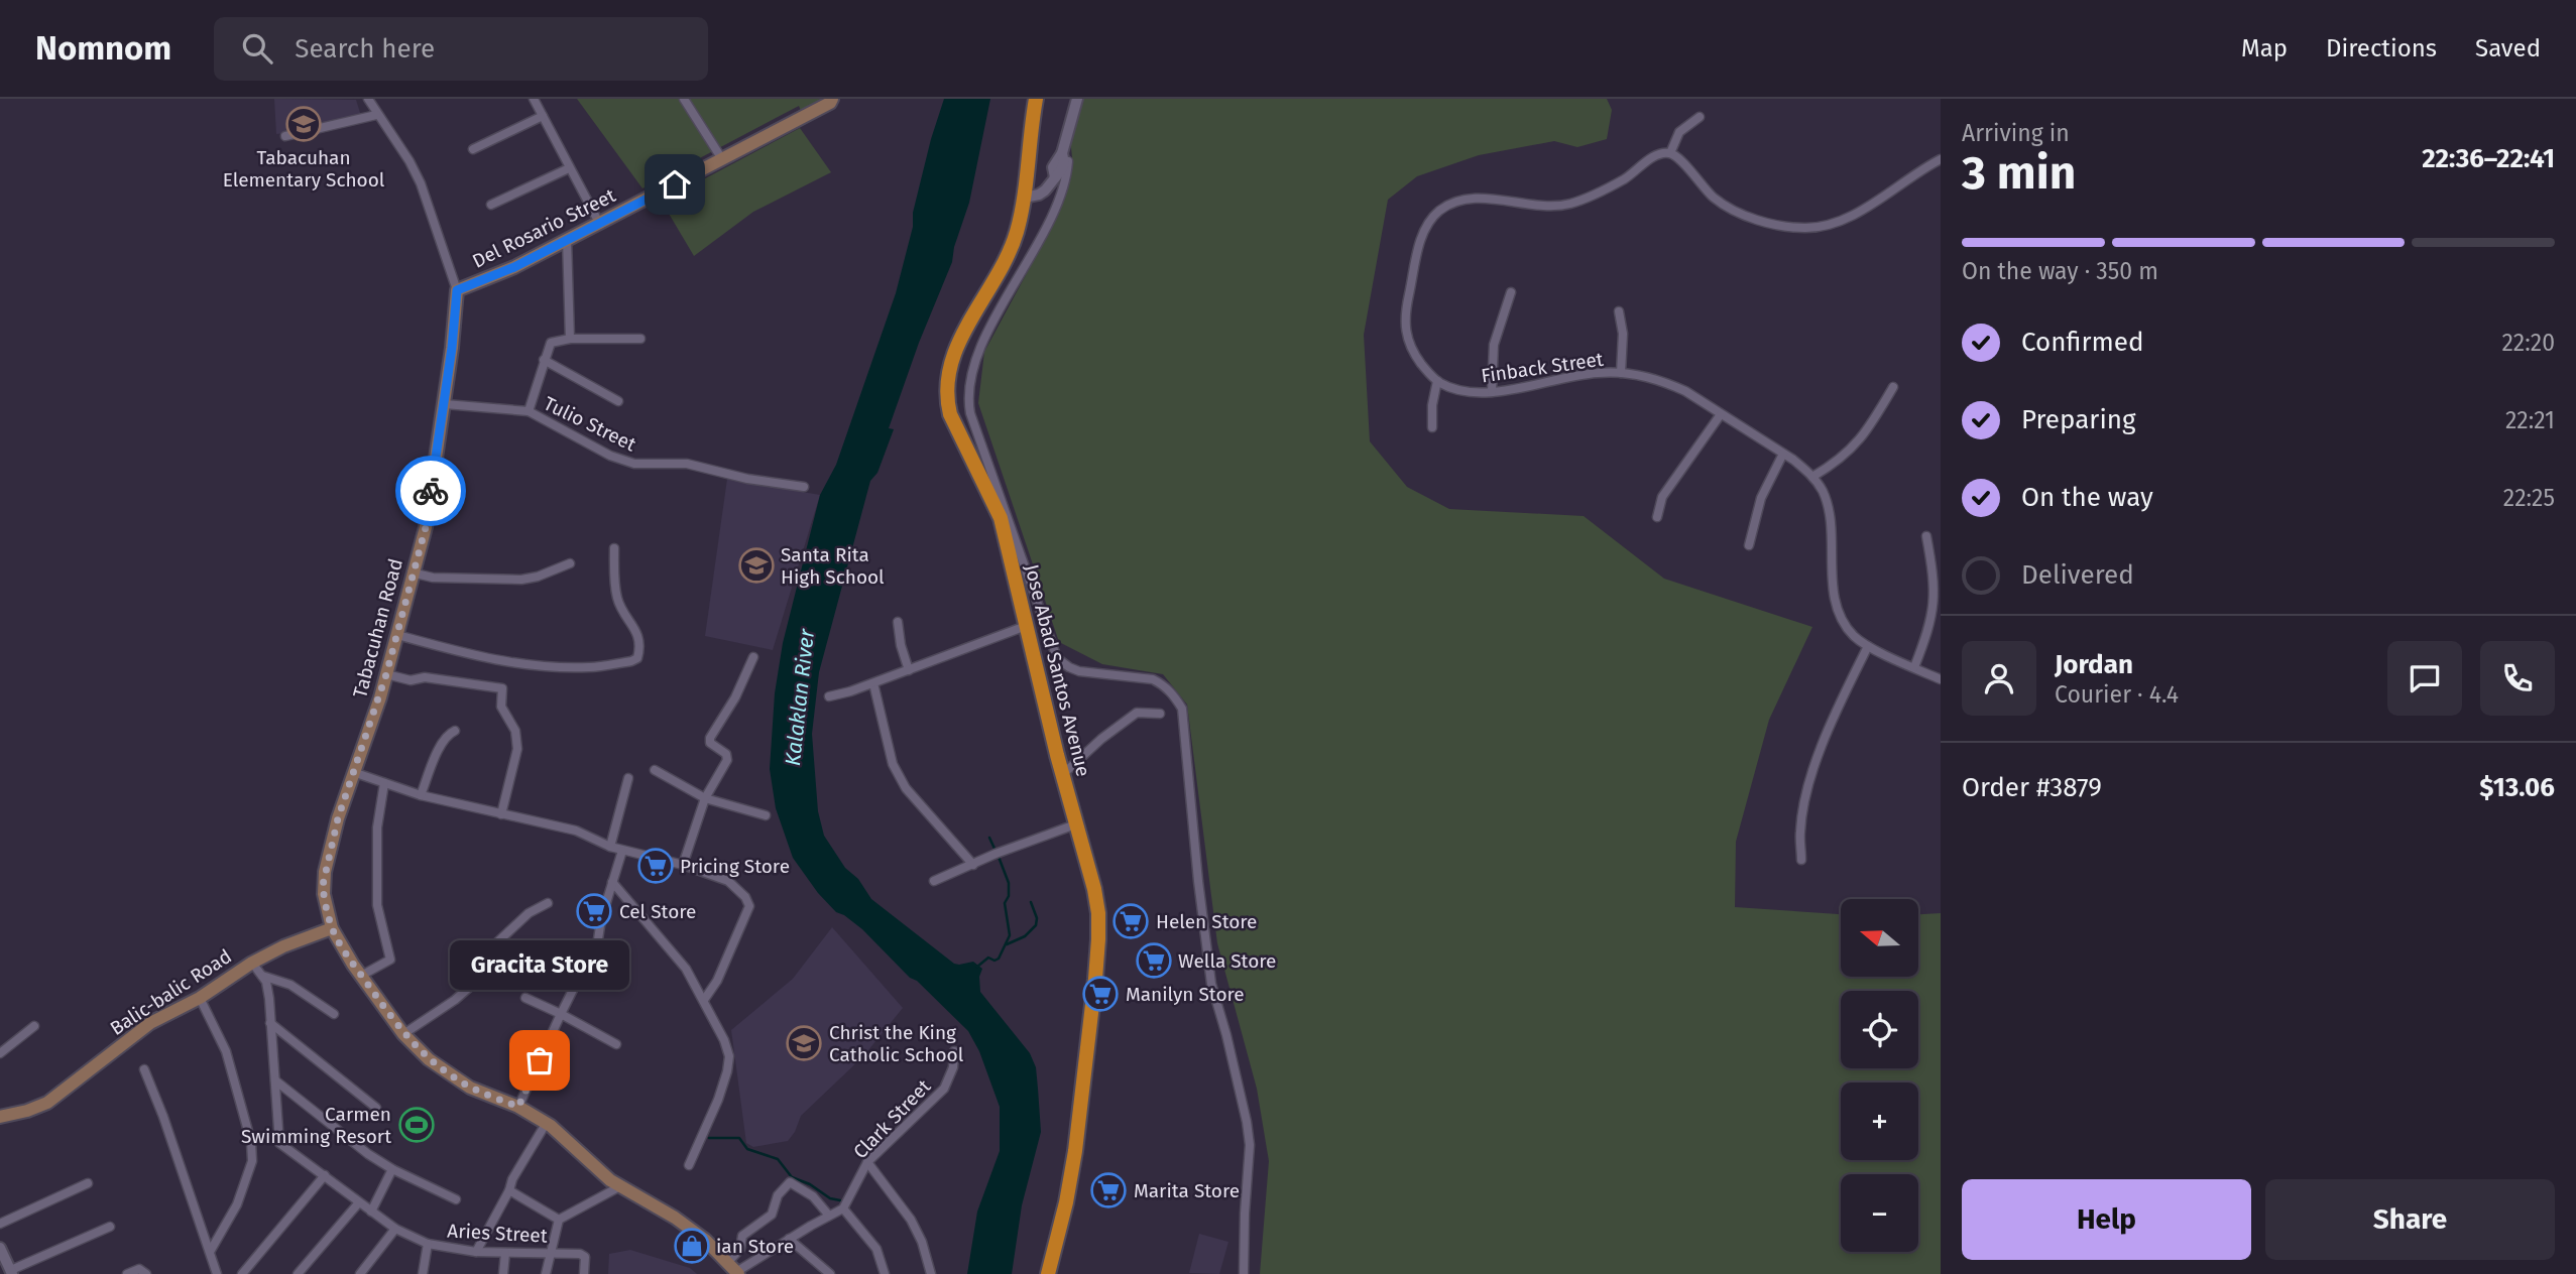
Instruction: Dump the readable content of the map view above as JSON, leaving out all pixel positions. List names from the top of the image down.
{
  "streets": {
    "highway": ["Jose Abad Santos Avenue"],
    "main road": ["Del Rosario Street", "Tabacuhan Road", "Balic-balic Road"],
    "street": [
      "Finback Street",
      "Tulio Street",
      "Clark Street",
      "Aries Street"
    ]
  },
  "crossings": [
    ["Del Rosario Street", "Tabacuhan Road"],
    ["Tulio Street", "Tabacuhan Road"],
    ["Tabacuhan Road", "Balic-balic Road"],
    ["Balic-balic Road", "Aries Street"]
  ],
  "water": ["Kalaklan River"],
  "places": {
    "school or university": ["Tabacuhan Elementary School", "Santa Rita High School", "Christ the King Catholic School"],
    "supermarket": [
      "Pricing Store",
      "Cel Store",
      "Helen Store",
      "Wella Store",
      "Manilyn Store",
      "Marita Store"
    ],
    "other": ["Gracita Store"],
    "sports": ["Carmen Swimming Resort"],
    "shop": ["ian Store"]
  },
  "north": "left",
  "page": {
    "header": "Nomnom",
    "search": "Search here",
    "nav": ["Map", "Directions", "Saved"],
    "heading": ["3 min", "Arriving in", "22:36–22:41"],
    "panel": [
      "Jordan",
      "Courier · 4.4",
      "Order #3879",
      "$13.06"
    ],
    "bar": "On the way · 350 m",
    "list": [
      ["Confirmed", "22:20"],
      ["Preparing", "22:21"],
      ["On the way", "22:25"],
      "Delivered"
    ],
    "map_buttons": ["+", "−"],
    "bubble": "Gracita Store",
    "buttons": ["Help", "Share"]
  }
}
